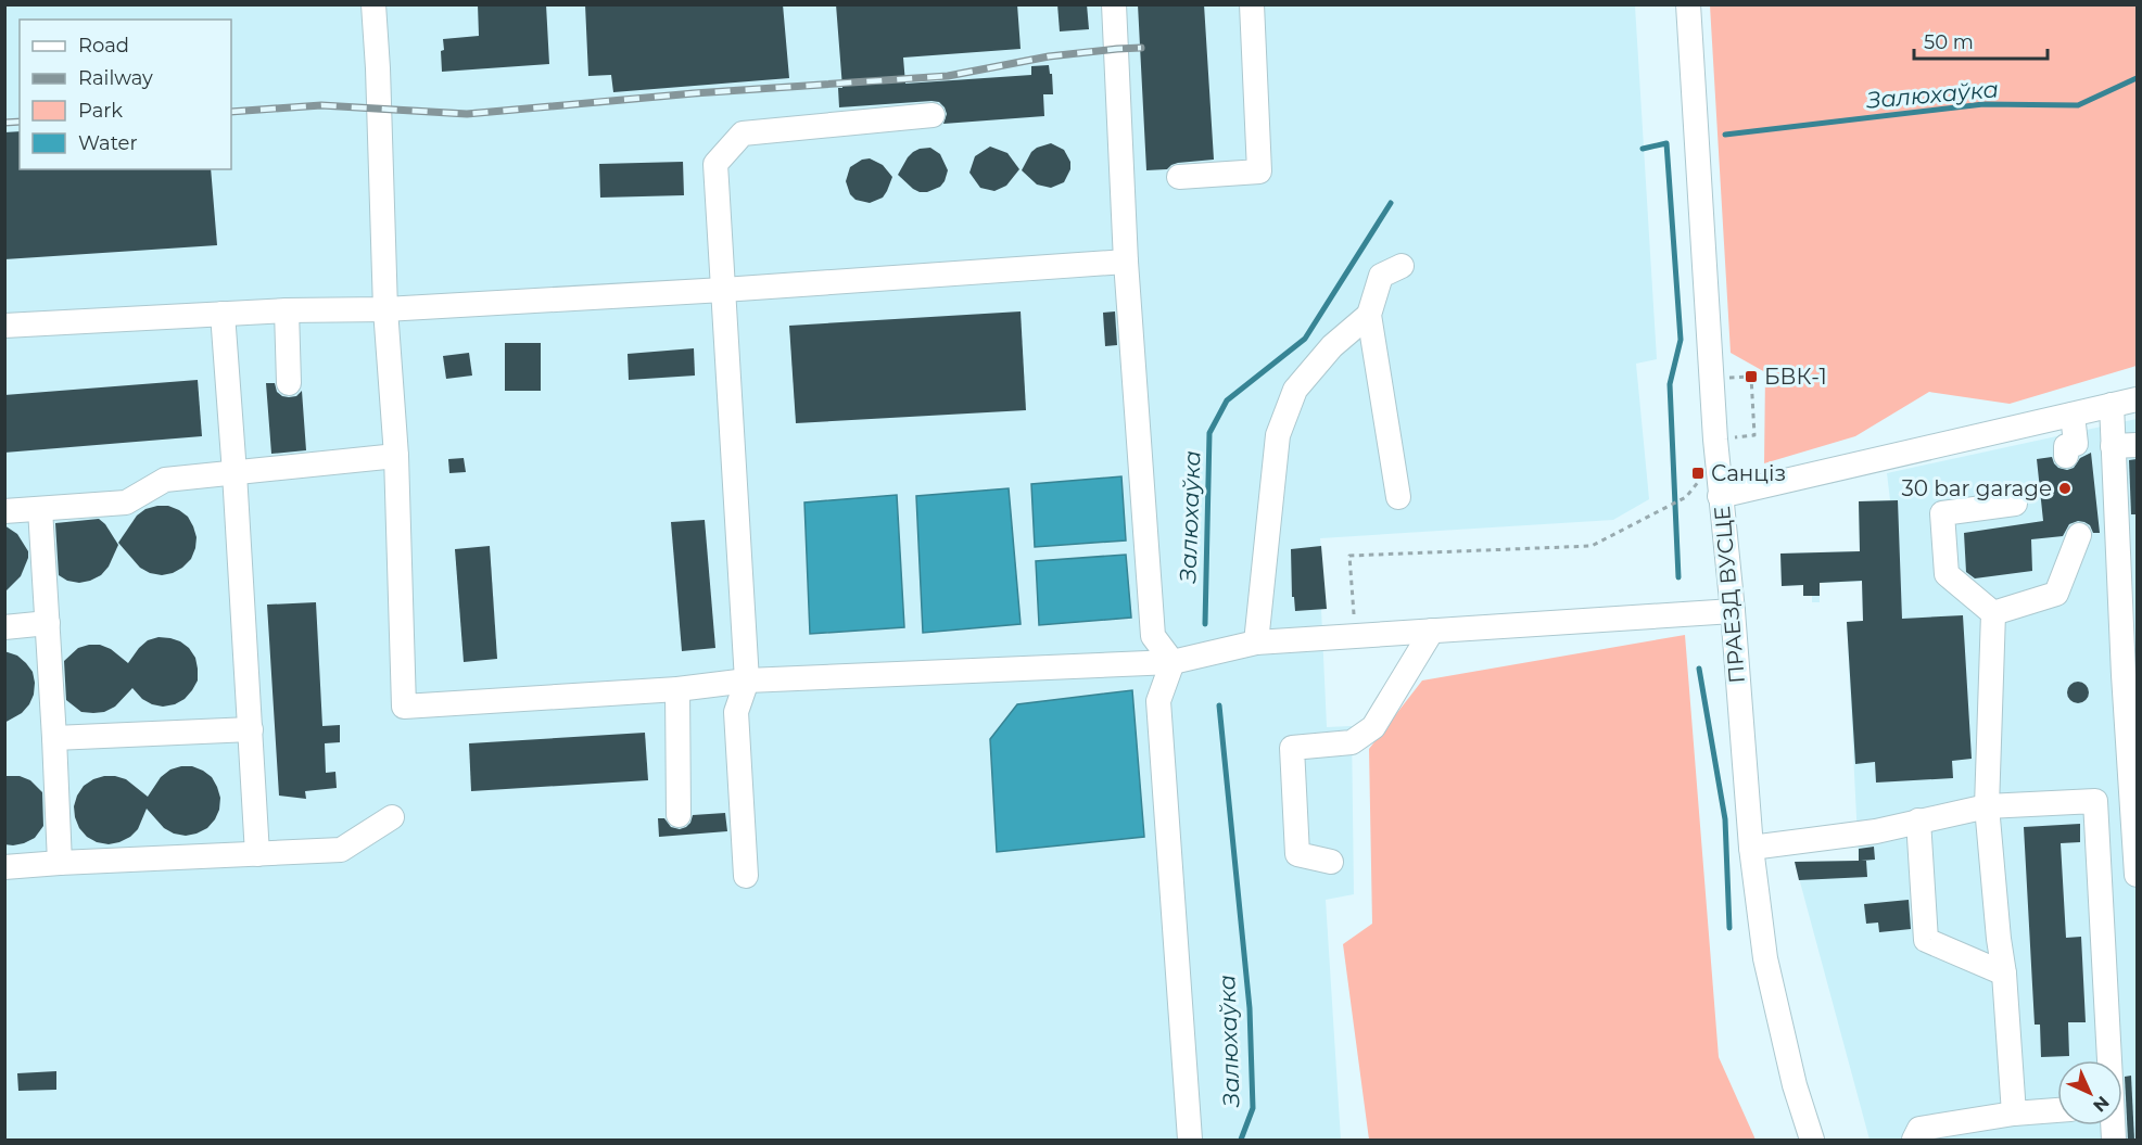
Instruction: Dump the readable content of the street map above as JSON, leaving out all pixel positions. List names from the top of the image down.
{
  "streets": {
    "street": ["ПРАЕЗД ВУСЦЕ"]
  },
  "water": ["Залюхаўка"],
  "places": {
    "transit": ["БВК-1", "Санціз"],
    "other": ["30 bar garage"]
  },
  "legend": [
    "Road",
    "Railway",
    "Park",
    "Water"
  ],
  "scale_bar": "50 m",
  "north": "bottom right"
}
